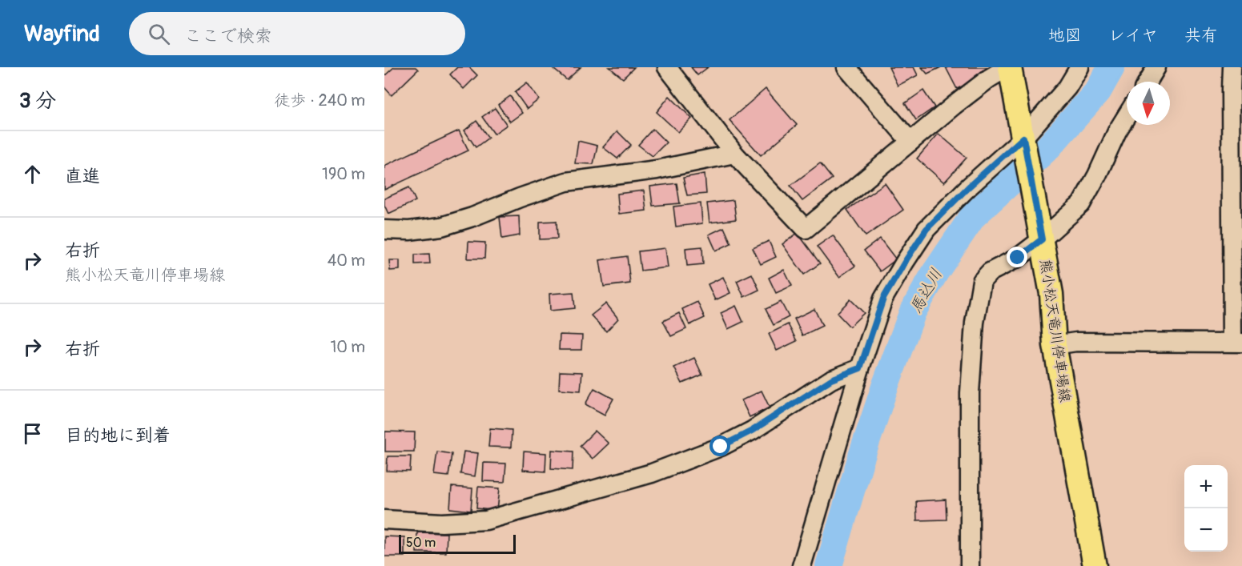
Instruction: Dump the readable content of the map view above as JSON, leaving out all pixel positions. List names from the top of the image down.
{
  "streets": {
    "main road": ["熊小松天竜川停車場線"]
  },
  "water": ["馬込川"],
  "scale_bar": "50 m",
  "north": "bottom",
  "page": {
    "header": "Wayfind",
    "search": "ここで検索",
    "nav": ["地図", "レイヤ", "共有"],
    "heading": ["3 分", "徒歩 · 240 m"],
    "list": [
      ["直進", "190 m"],
      ["右折", "熊小松天竜川停車場線", "40 m"],
      ["右折", "10 m"],
      "目的地に到着"
    ],
    "map_buttons": ["+", "−"],
    "scale": "50 m"
  }
}
